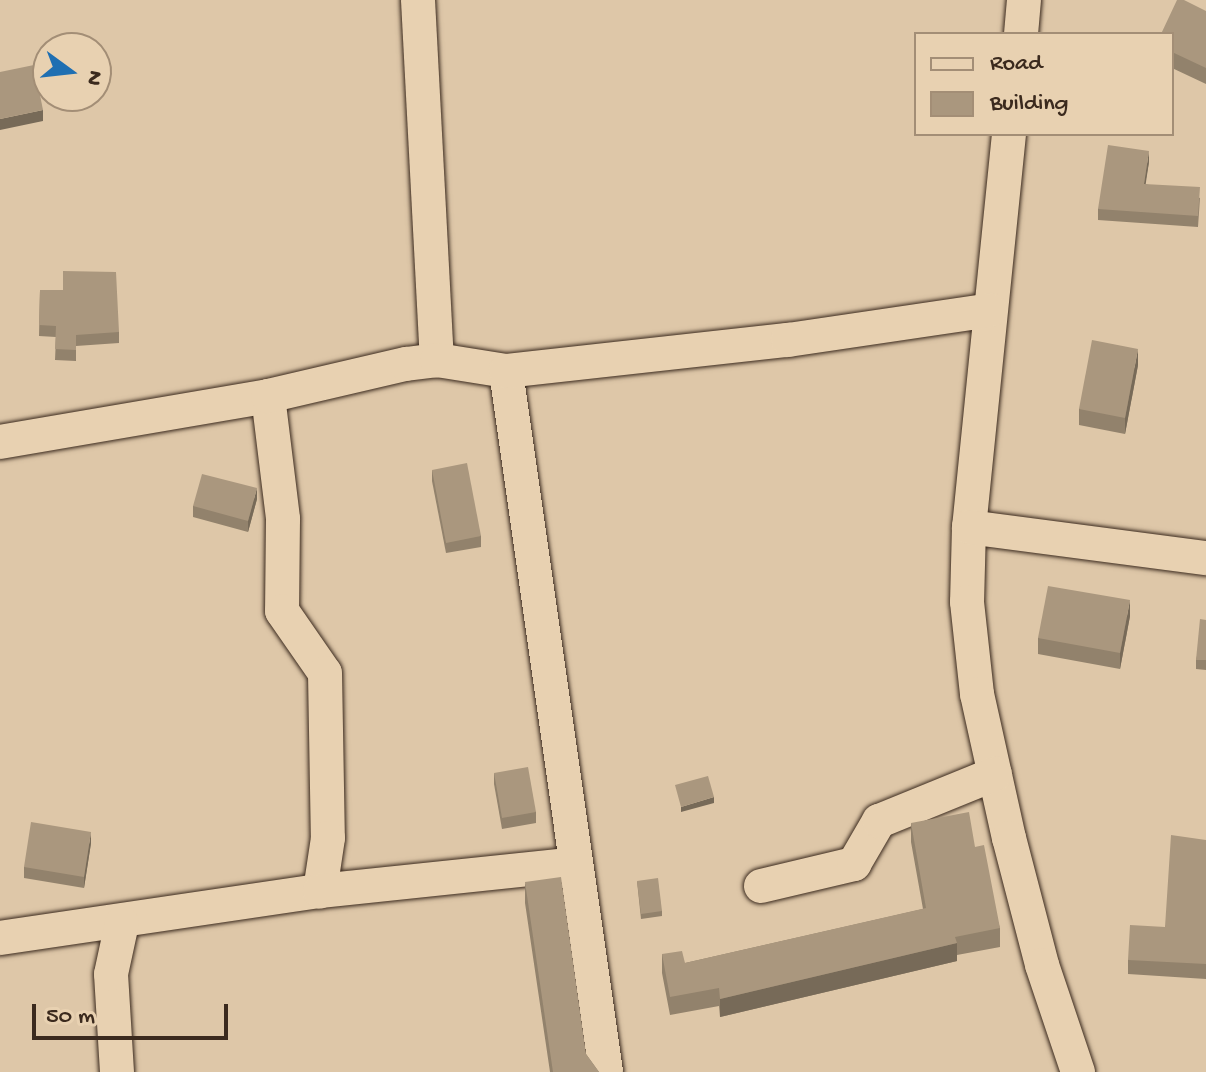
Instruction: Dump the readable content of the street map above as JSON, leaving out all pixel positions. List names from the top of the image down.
{
  "legend": ["Road", "Building"],
  "scale_bar": "50 m",
  "north": "right"
}
